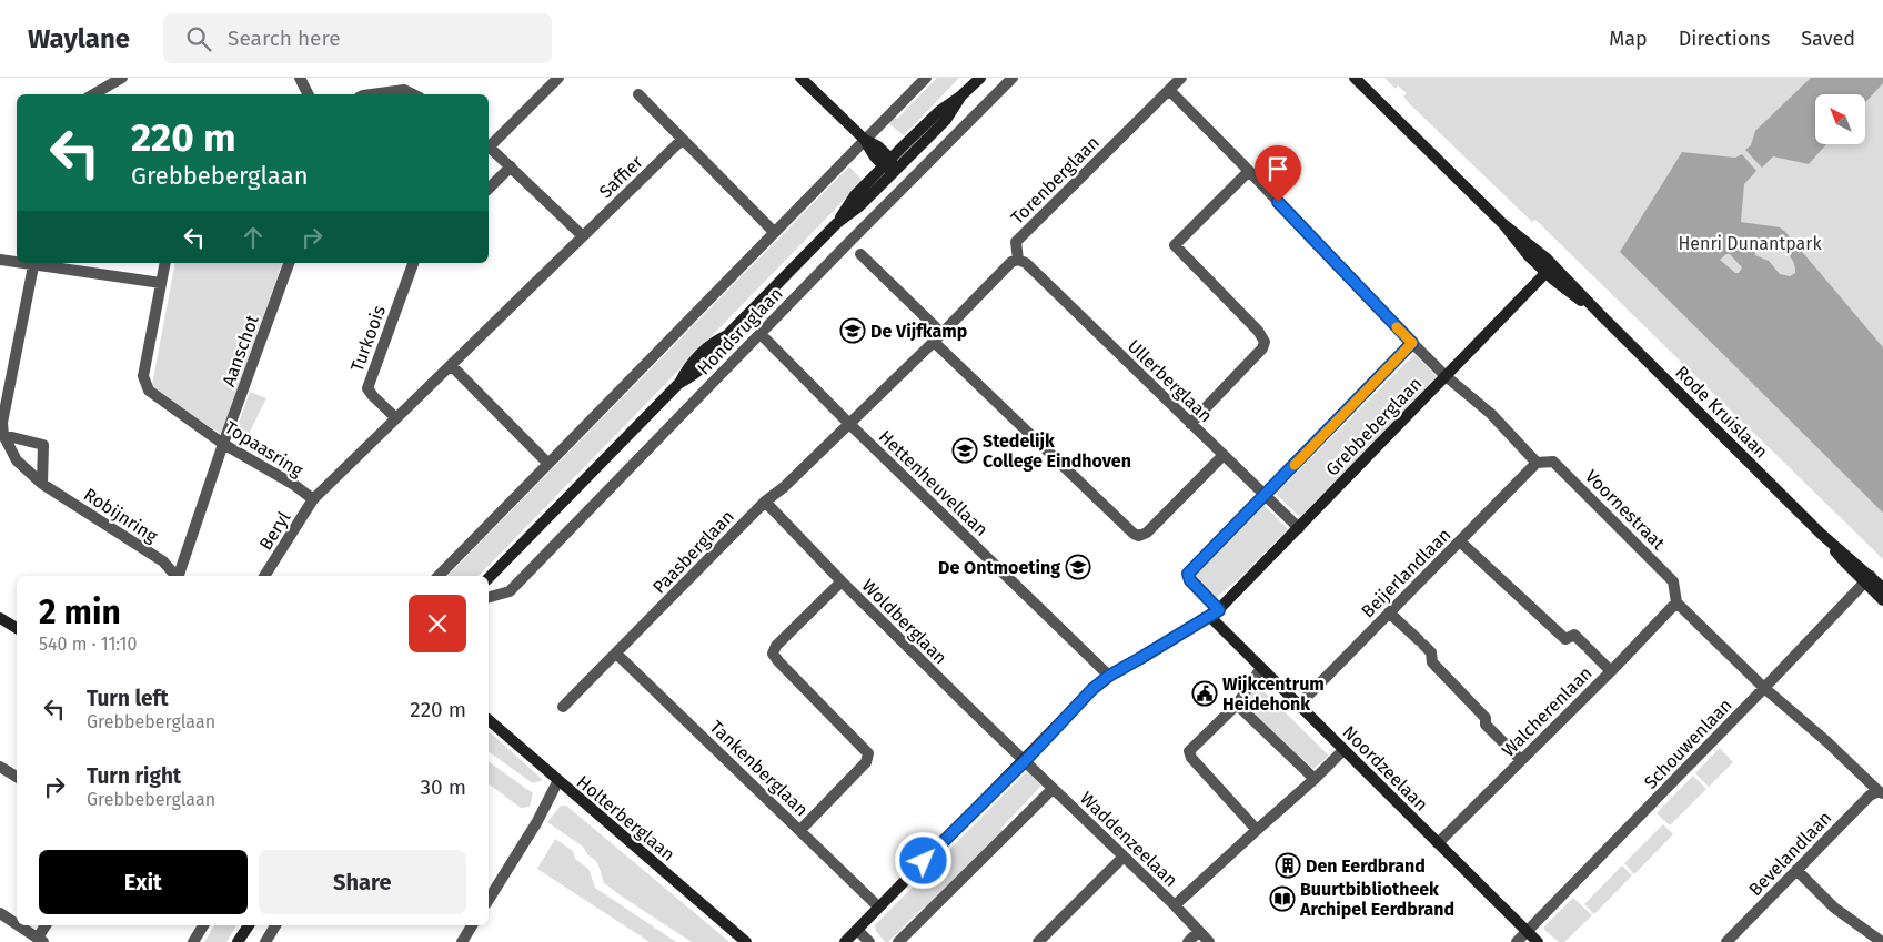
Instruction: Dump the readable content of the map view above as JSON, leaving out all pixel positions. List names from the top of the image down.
{
  "streets": {
    "street": [
      "Saffier",
      "Torenberglaan",
      "Hondsruglaan",
      "Turkoois",
      "Aanschot",
      "Ullerberglaan",
      "Rode Kruislaan",
      "Grebbeberglaan",
      "Topaasring",
      "Hettenheuvellaan",
      "Voornestraat",
      "Robijnring",
      "Beryl",
      "Paasberglaan",
      "Beijerlandlaan",
      "Woldberglaan",
      "Walcherenlaan",
      "Schouwenlaan",
      "Tankenberglaan",
      "Noordzeelaan",
      "Holterberglaan",
      "Waddenzeelaan",
      "Bevelandlaan"
    ]
  },
  "crossings": [
    ["Saffier", "Topaasring"],
    ["Torenberglaan", "Ullerberglaan"],
    ["Hondsruglaan", "Hettenheuvellaan"],
    ["Turkoois", "Topaasring"],
    ["Aanschot", "Topaasring"],
    ["Ullerberglaan", "Grebbeberglaan"],
    ["Rode Kruislaan", "Grebbeberglaan"],
    ["Rode Kruislaan", "Schouwenlaan"],
    ["Grebbeberglaan", "Hettenheuvellaan"],
    ["Grebbeberglaan", "Woldberglaan"],
    ["Grebbeberglaan", "Tankenberglaan"],
    ["Grebbeberglaan", "Noordzeelaan"],
    ["Grebbeberglaan", "Waddenzeelaan"],
    ["Topaasring", "Beryl"],
    ["Hettenheuvellaan", "Paasberglaan"],
    ["Voornestraat", "Beijerlandlaan"],
    ["Voornestraat", "Walcherenlaan"],
    ["Voornestraat", "Schouwenlaan"],
    ["Voornestraat", "Bevelandlaan"],
    ["Paasberglaan", "Woldberglaan"],
    ["Paasberglaan", "Tankenberglaan"],
    ["Beijerlandlaan", "Noordzeelaan"],
    ["Woldberglaan", "Waddenzeelaan"],
    ["Walcherenlaan", "Noordzeelaan"],
    ["Schouwenlaan", "Noordzeelaan"]
  ],
  "parks": ["Henri Dunantpark"],
  "places": {
    "school or university": ["De Vijfkamp", "Stedelijk College Eindhoven", "De Ontmoeting"],
    "public building": ["Wijkcentrum Heidehonk"],
    "building": ["Den Eerdbrand"],
    "library": ["Buurtbibliotheek Archipel Eerdbrand"]
  },
  "north": "top left",
  "page": {
    "header": "Waylane",
    "search": "Search here",
    "nav": ["Map", "Directions", "Saved"],
    "turn": ["220 m", "Grebbeberglaan"],
    "heading": ["2 min", "540 m · 11:10"],
    "list": [
      {
        "name": "Turn left",
        "note": "Grebbeberglaan",
        "value": "220 m"
      },
      {
        "name": "Turn right",
        "note": "Grebbeberglaan",
        "value": "30 m"
      }
    ],
    "buttons": ["Exit", "Share"]
  }
}
